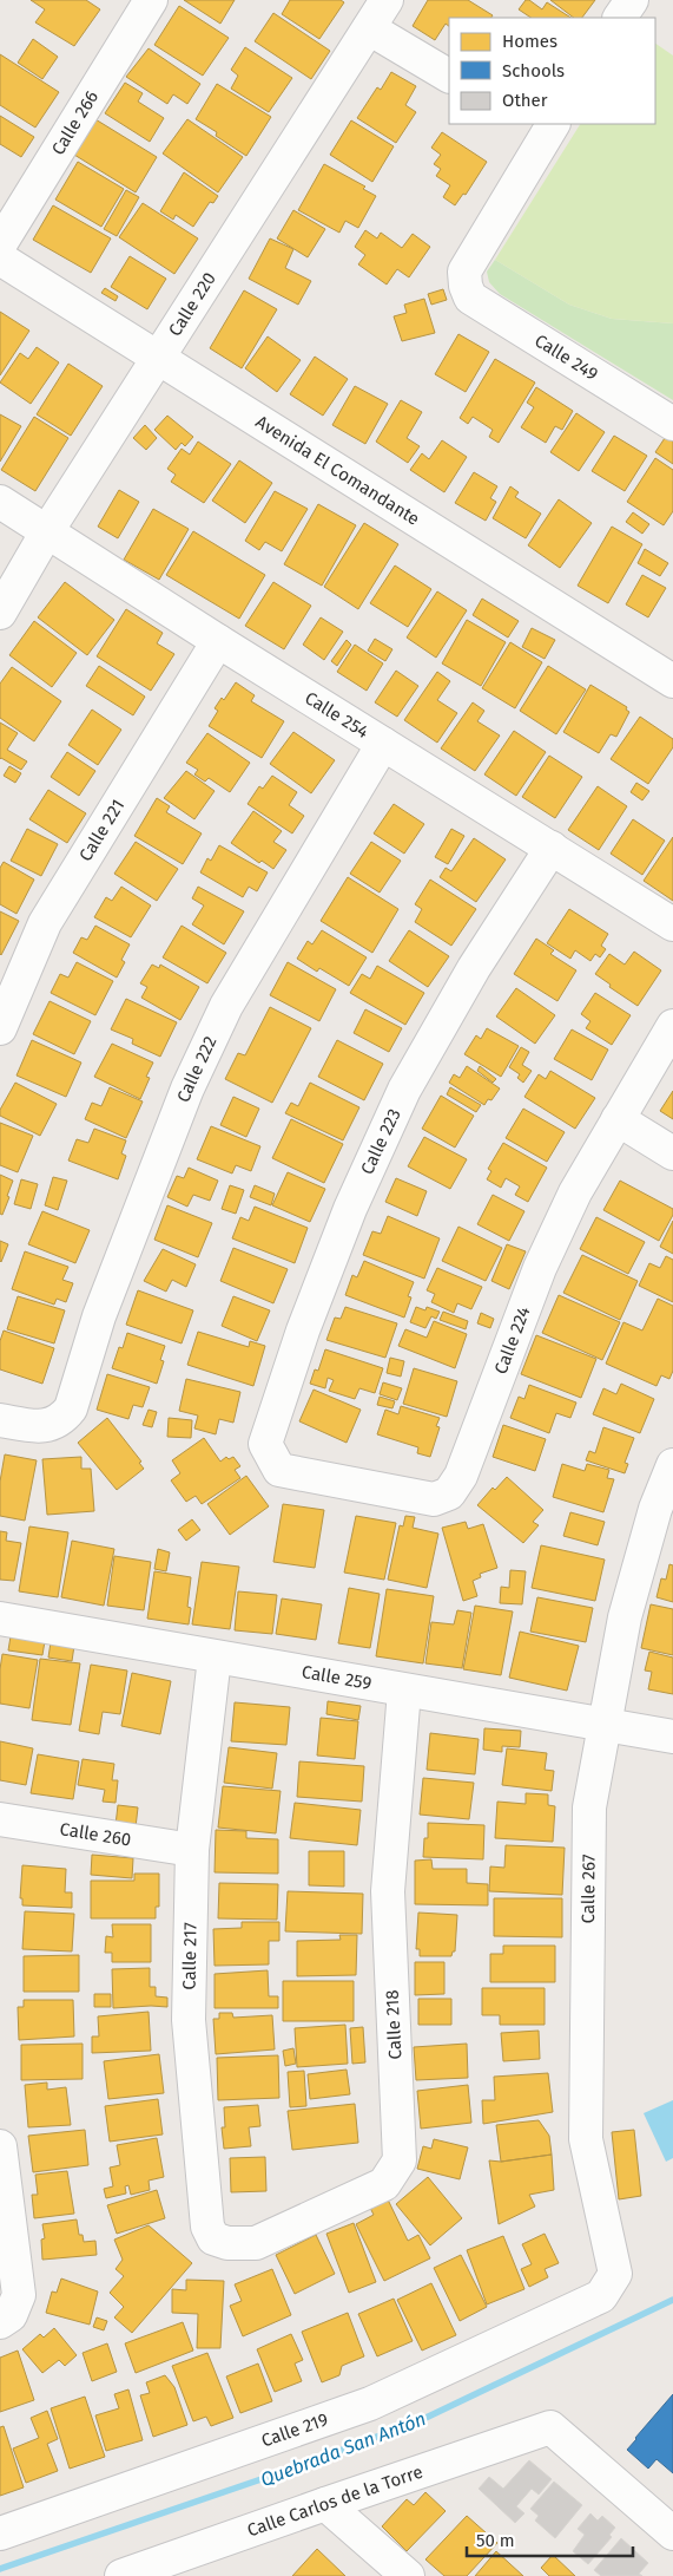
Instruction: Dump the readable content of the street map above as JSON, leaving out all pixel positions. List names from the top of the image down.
{
  "streets": {
    "street": [
      "Calle 266",
      "Calle 220",
      "Calle 249",
      "Avenida El Comandante",
      "Calle 254",
      "Calle 221",
      "Calle 222",
      "Calle 223",
      "Calle 224",
      "Calle 259",
      "Calle 260",
      "Calle 267",
      "Calle 217",
      "Calle 218",
      "Calle 219",
      "Calle Carlos de la Torre"
    ]
  },
  "crossings": [
    ["Calle 220", "Avenida El Comandante"],
    ["Calle 220", "Calle 254"],
    ["Calle 254", "Calle 221"],
    ["Calle 254", "Calle 222"],
    ["Calle 254", "Calle 223"],
    ["Calle 223", "Calle 224"],
    ["Calle 259", "Calle 267"],
    ["Calle 259", "Calle 217"],
    ["Calle 259", "Calle 218"],
    ["Calle 260", "Calle 217"],
    ["Calle 267", "Calle 219"],
    ["Calle 217", "Calle 218"]
  ],
  "water": ["Quebrada San Antón"],
  "legend": ["Homes", "Schools", "Other"],
  "scale_bar": "50 m"
}
